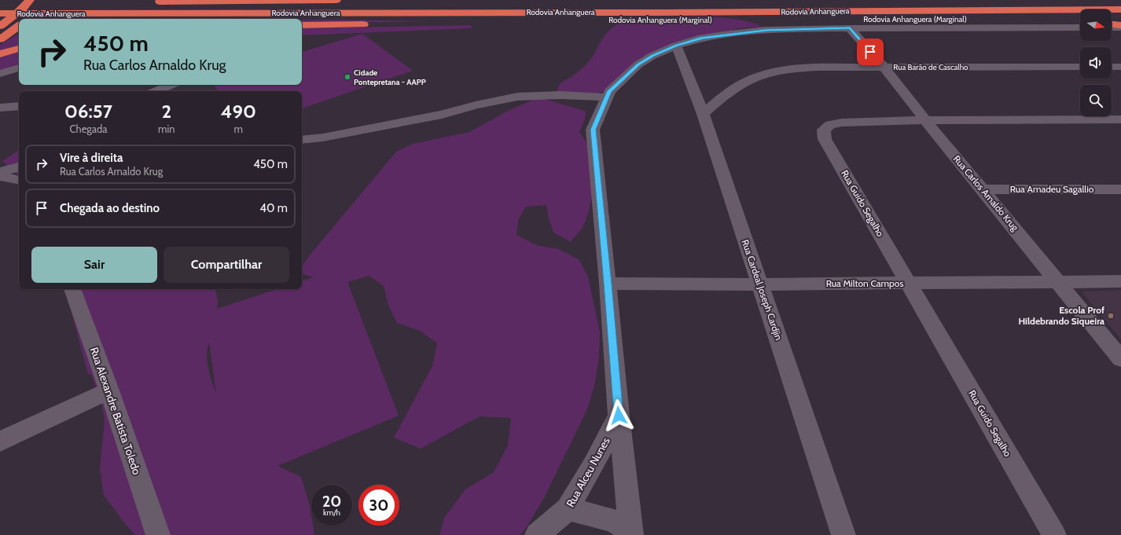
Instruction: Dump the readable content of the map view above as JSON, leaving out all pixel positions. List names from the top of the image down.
{
  "streets": {
    "highway": ["Rodovia Anhanguera", "Rodovia Anhanguera (Marginal)"],
    "street": [
      "Rua Barão de Cascalho",
      "Rua Amadeu Sagallio",
      "Rua Carlos Arnaldo Krug",
      "Rua Guido Segalho",
      "Rua Milton Campos",
      "Rua Cardeal Joseph Cardjin",
      "Rua Alexandre Batista Toledo",
      "Rua Alceu Nunes"
    ]
  },
  "crossings": [
    ["Rua Barão de Cascalho", "Rua Carlos Arnaldo Krug"],
    ["Rua Barão de Cascalho", "Rua Cardeal Joseph Cardjin"],
    ["Rua Amadeu Sagallio", "Rua Carlos Arnaldo Krug"],
    ["Rua Carlos Arnaldo Krug", "Rua Guido Segalho"],
    ["Rua Carlos Arnaldo Krug", "Rua Milton Campos"],
    ["Rua Guido Segalho", "Rua Milton Campos"],
    ["Rua Milton Campos", "Rua Cardeal Joseph Cardjin"]
  ],
  "places": ["Cidade Pontepretana - AAPP", "Escola Prof Hildebrando Siqueira"],
  "north": "right",
  "page": {
    "turn": ["450 m", "Rua Carlos Arnaldo Krug"],
    "eta": [
      "06:57",
      "Chegada",
      "2",
      "min",
      "490",
      "m"
    ],
    "list": [
      {
        "name": "Vire à direita",
        "note": "Rua Carlos Arnaldo Krug",
        "value": "450 m"
      },
      {
        "name": "Chegada ao destino",
        "value": "40 m"
      }
    ],
    "buttons": ["Sair", "Compartilhar"],
    "speed": "20 km/h",
    "limit": "30"
  }
}
